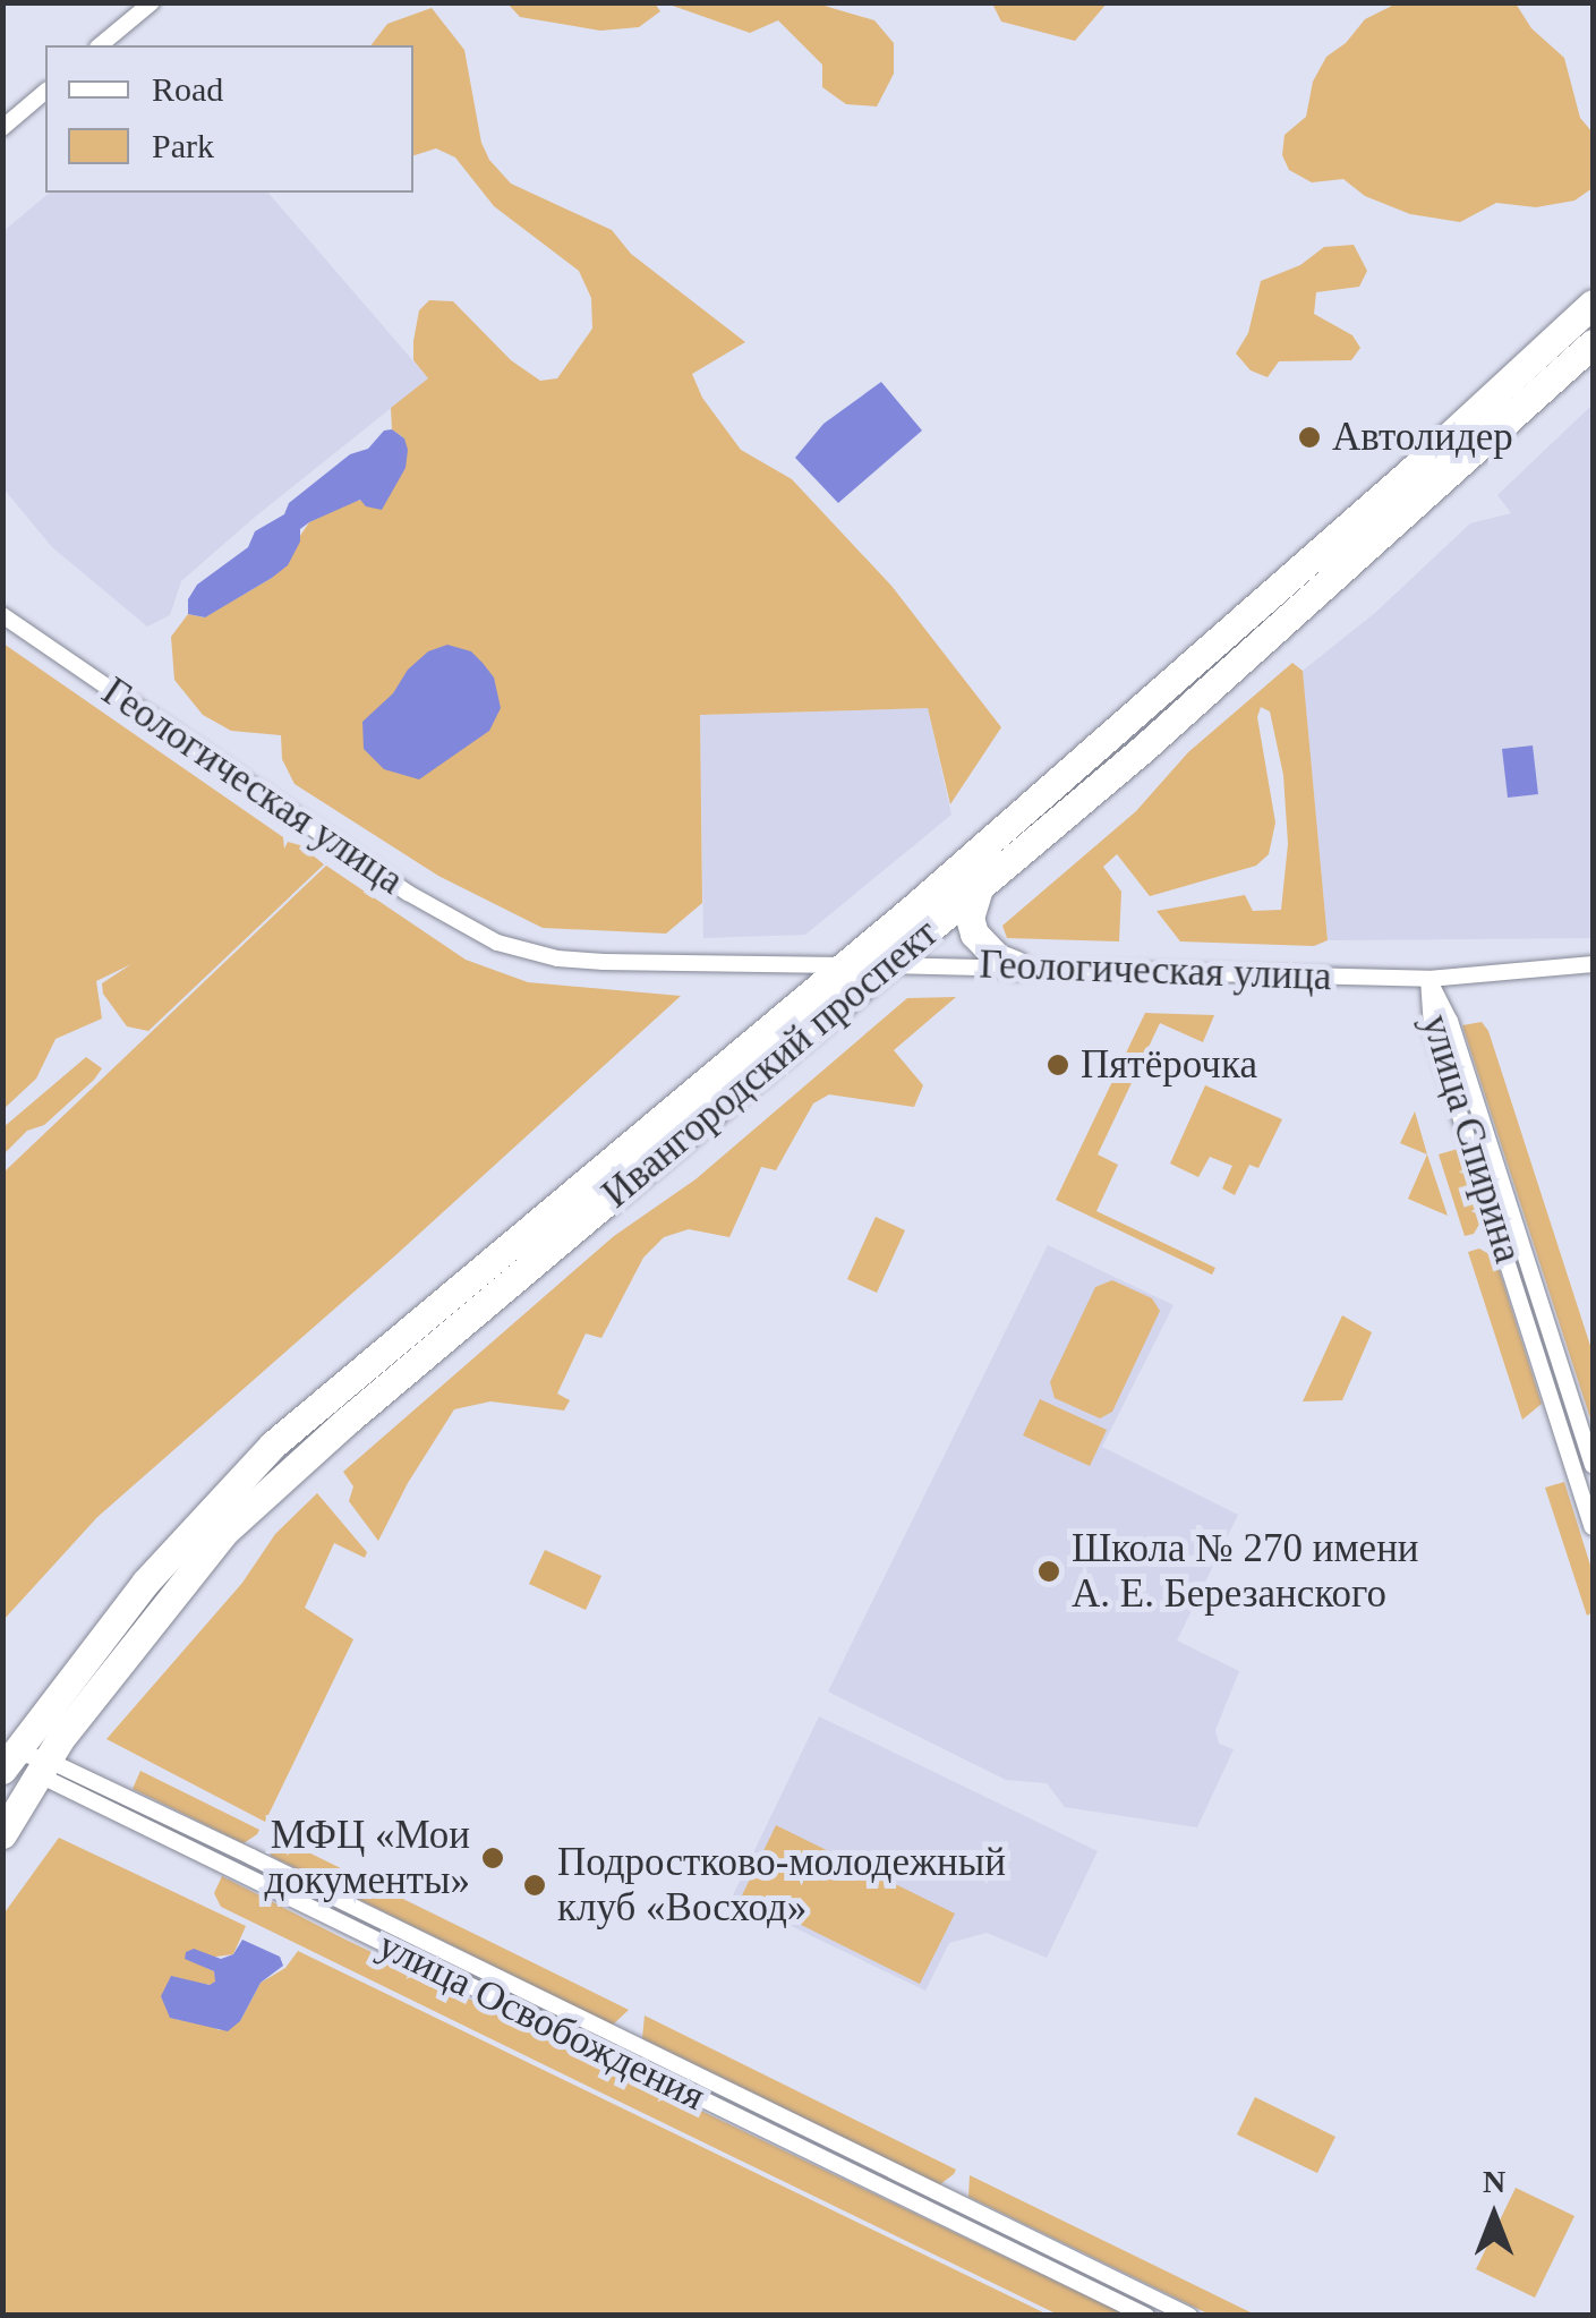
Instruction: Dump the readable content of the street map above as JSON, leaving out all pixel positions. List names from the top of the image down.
{
  "streets": {
    "highway": ["Ивангородский проспект"],
    "street": ["Геологическая улица", "улица Спирина", "улица Освобождения"]
  },
  "crossings": [
    ["Геологическая улица", "Ивангородский проспект"],
    ["Геологическая улица", "улица Спирина"],
    ["Ивангородский проспект", "улица Освобождения"]
  ],
  "places": [
    "Автолидер",
    "Пятёрочка",
    "Школа № 270 имени А. Е. Березанского",
    "МФЦ «Мои документы»",
    "Подростково-молодежный клуб «Восход»"
  ],
  "legend": ["Road", "Park"],
  "north": "top"
}
